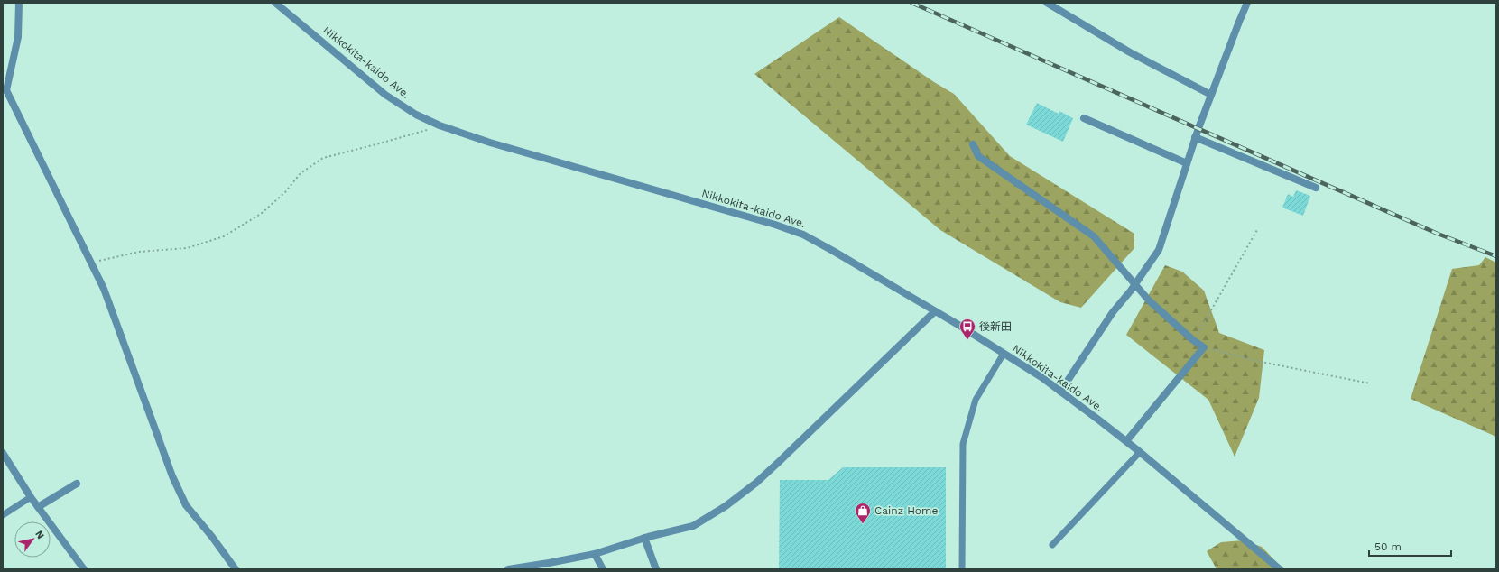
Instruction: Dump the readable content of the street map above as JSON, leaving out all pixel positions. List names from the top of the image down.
{
  "streets": {
    "street": ["Nikkokita-kaido Ave."]
  },
  "places": {
    "bus stop": ["後新田"],
    "shop": ["Cainz Home"]
  },
  "scale_bar": "50 m",
  "north": "top right"
}
